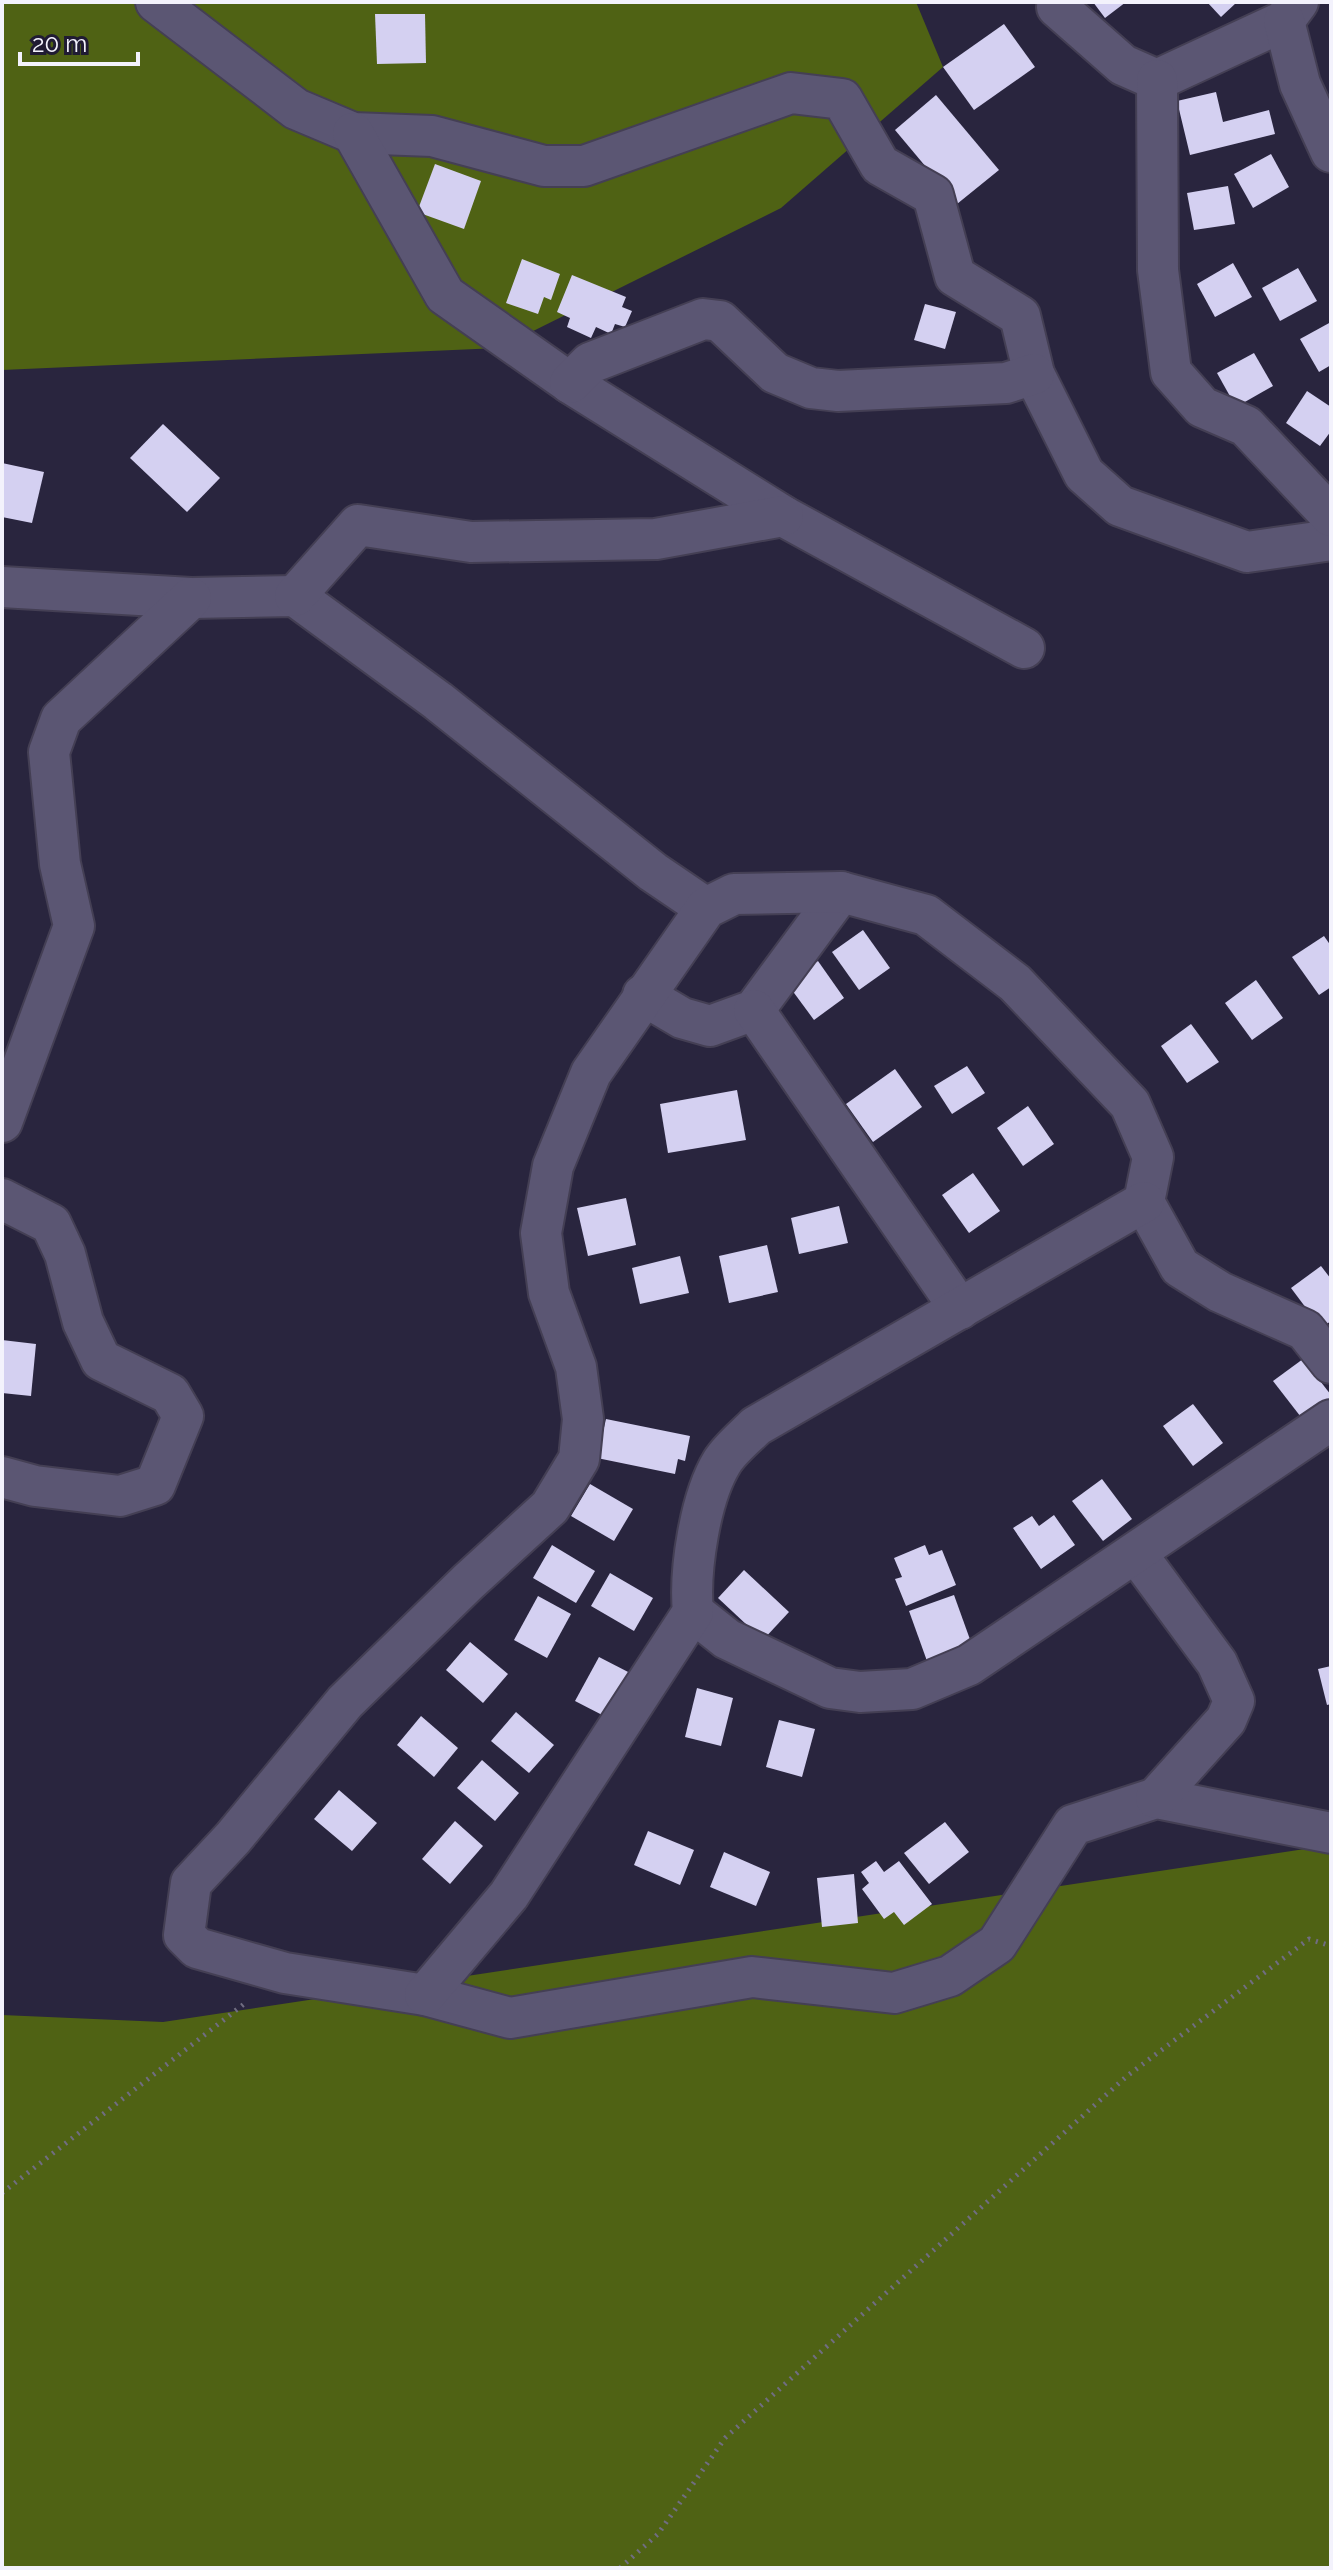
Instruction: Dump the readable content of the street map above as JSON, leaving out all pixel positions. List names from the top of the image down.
{
  "scale_bar": "20 m"
}
